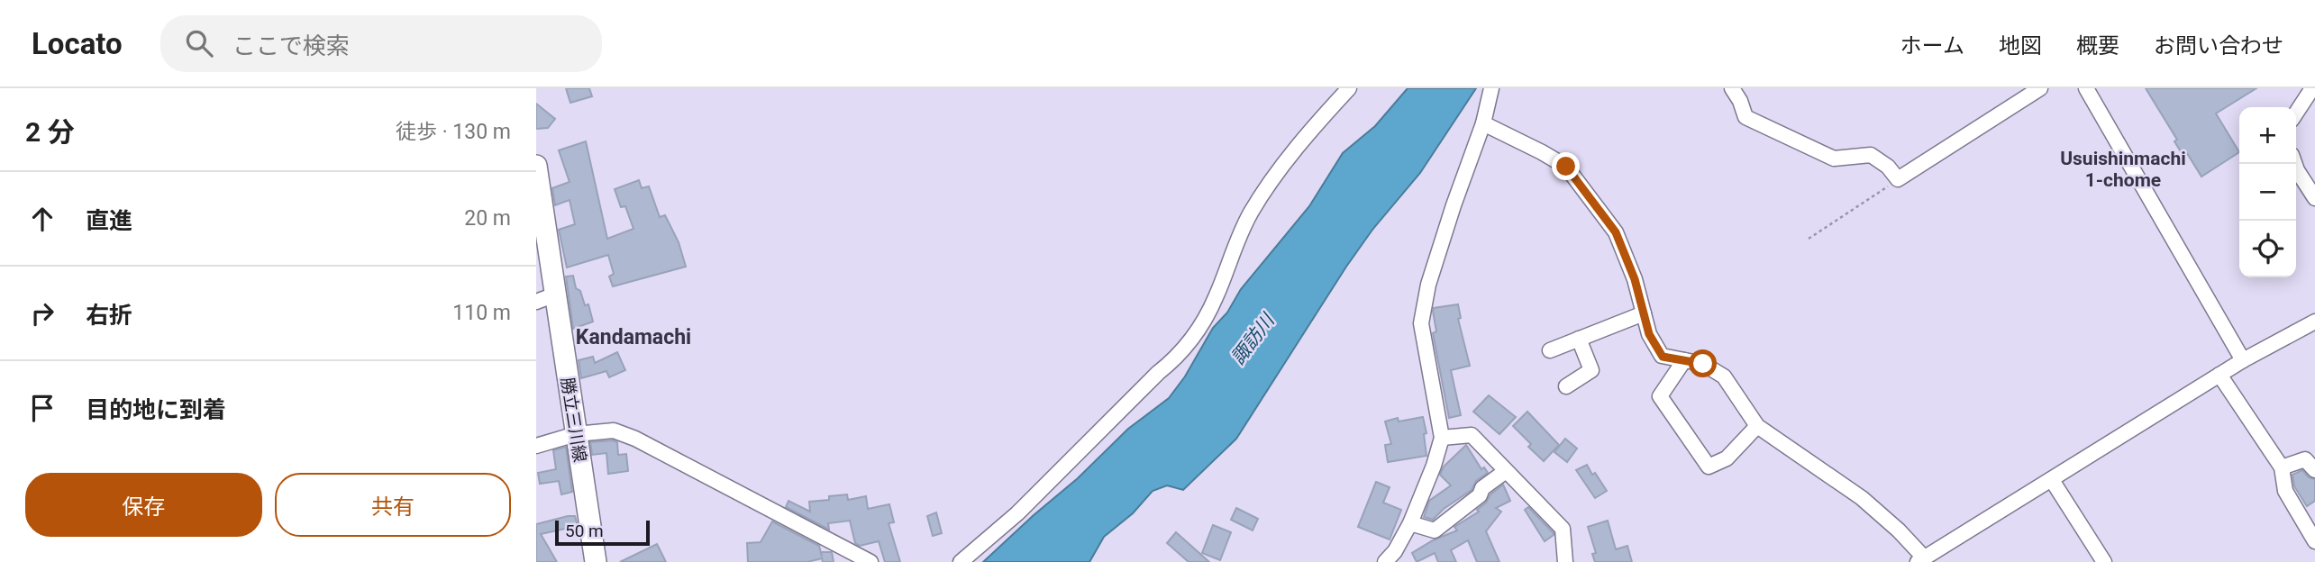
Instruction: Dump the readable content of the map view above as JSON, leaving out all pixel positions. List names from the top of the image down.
{
  "streets": {
    "main road": ["勝立三川線"]
  },
  "districts": ["Usuishinmachi 1-chome", "Kandamachi"],
  "water": ["諏訪川"],
  "scale_bar": "50 m",
  "page": {
    "header": "Locato",
    "search": "ここで検索",
    "nav": [
      "ホーム",
      "地図",
      "概要",
      "お問い合わせ"
    ],
    "heading": ["2 分", "徒歩 · 130 m"],
    "map_buttons": ["+", "−"],
    "list": [
      ["直進", "20 m"],
      ["右折", "110 m"],
      "目的地に到着"
    ],
    "buttons": ["保存", "共有"],
    "scale": "50 m"
  }
}
